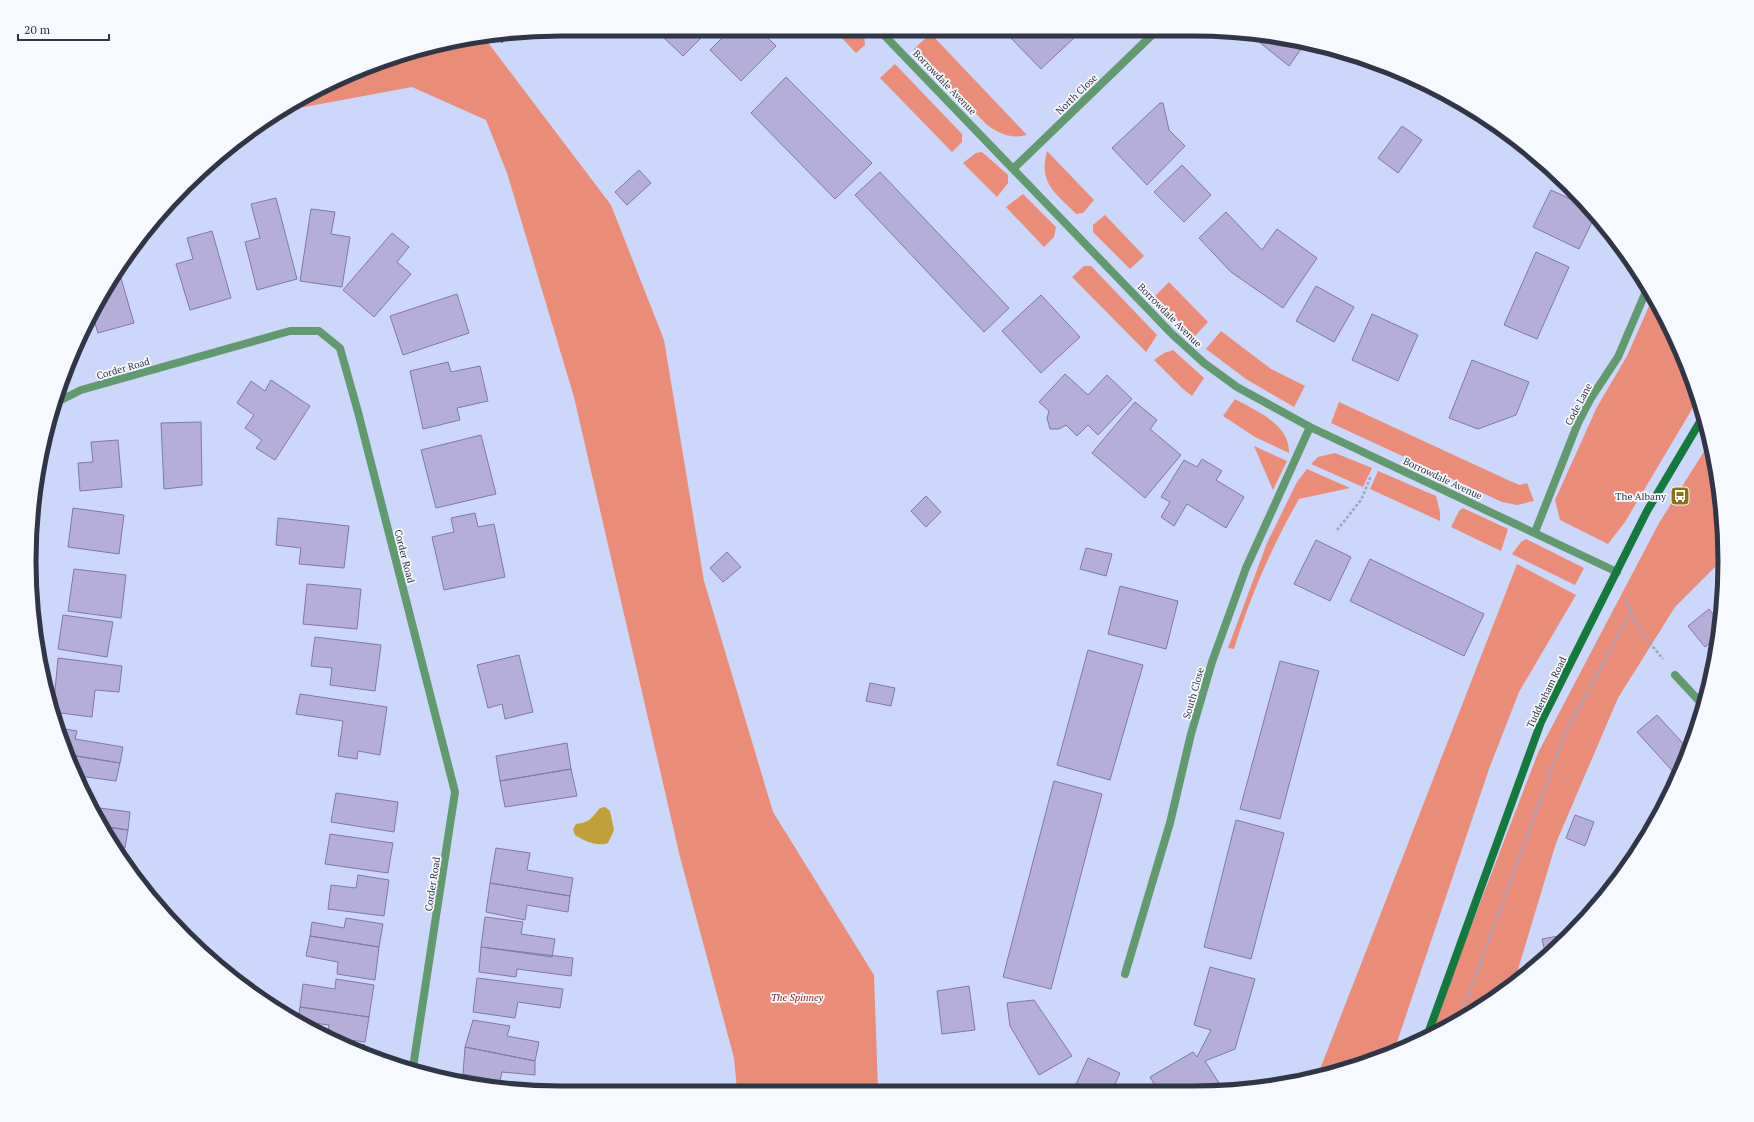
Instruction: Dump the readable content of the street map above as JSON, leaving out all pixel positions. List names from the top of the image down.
{
  "streets": {
    "street": [
      "Borrowdale Avenue",
      "North Close",
      "Corder Road",
      "Code Lane",
      "Tuddenham Road",
      "South Close"
    ]
  },
  "crossings": [
    ["Borrowdale Avenue", "North Close"],
    ["Borrowdale Avenue", "Code Lane"],
    ["Borrowdale Avenue", "Tuddenham Road"],
    ["Borrowdale Avenue", "South Close"]
  ],
  "parks": ["The Spinney"],
  "places": {
    "bus stop": ["The Albany"]
  },
  "scale_bar": "20 m"
}
